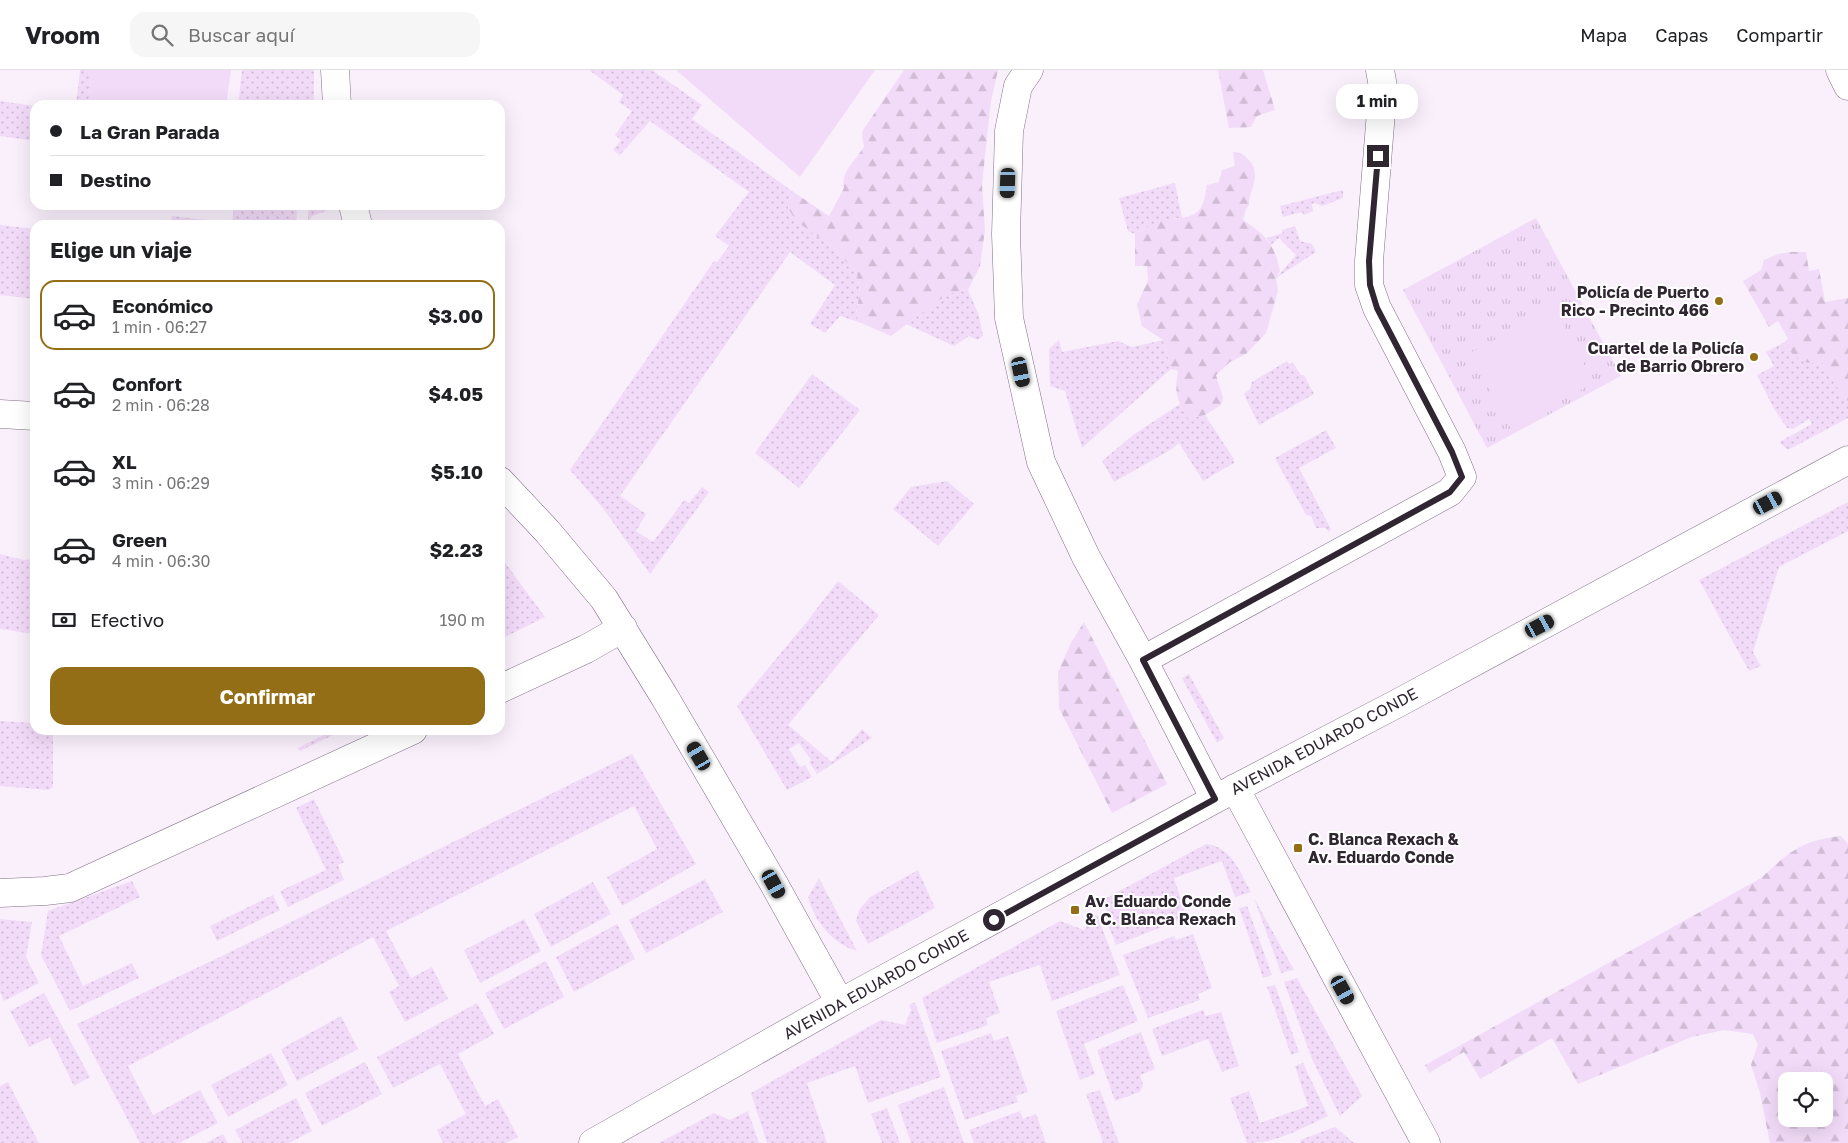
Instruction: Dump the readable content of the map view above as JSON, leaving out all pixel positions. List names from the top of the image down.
{
  "streets": {
    "street": ["AVENIDA EDUARDO CONDE"]
  },
  "places": {
    "other": ["Policía de Puerto Rico - Precinto 466", "Cuartel de la Policía de Barrio Obrero"],
    "transit": ["C. Blanca Rexach & Av. Eduardo Conde", "Av. Eduardo Conde & C. Blanca Rexach"]
  },
  "page": {
    "header": "Vroom",
    "search": "Buscar aquí",
    "nav": ["Mapa", "Capas", "Compartir"],
    "bubble": "1 min",
    "banner": ["La Gran Parada", "Destino"],
    "heading": "Elige un viaje",
    "list": [
      {
        "name": "Económico",
        "note": "1 min · 06:27",
        "value": "$3.00"
      },
      {
        "name": "Confort",
        "note": "2 min · 06:28",
        "value": "$4.05"
      },
      {
        "name": "XL",
        "note": "3 min · 06:29",
        "value": "$5.10"
      },
      {
        "name": "Green",
        "note": "4 min · 06:30",
        "value": "$2.23"
      }
    ],
    "pay": ["Efectivo", "190 m"],
    "buttons": "Confirmar"
  }
}
